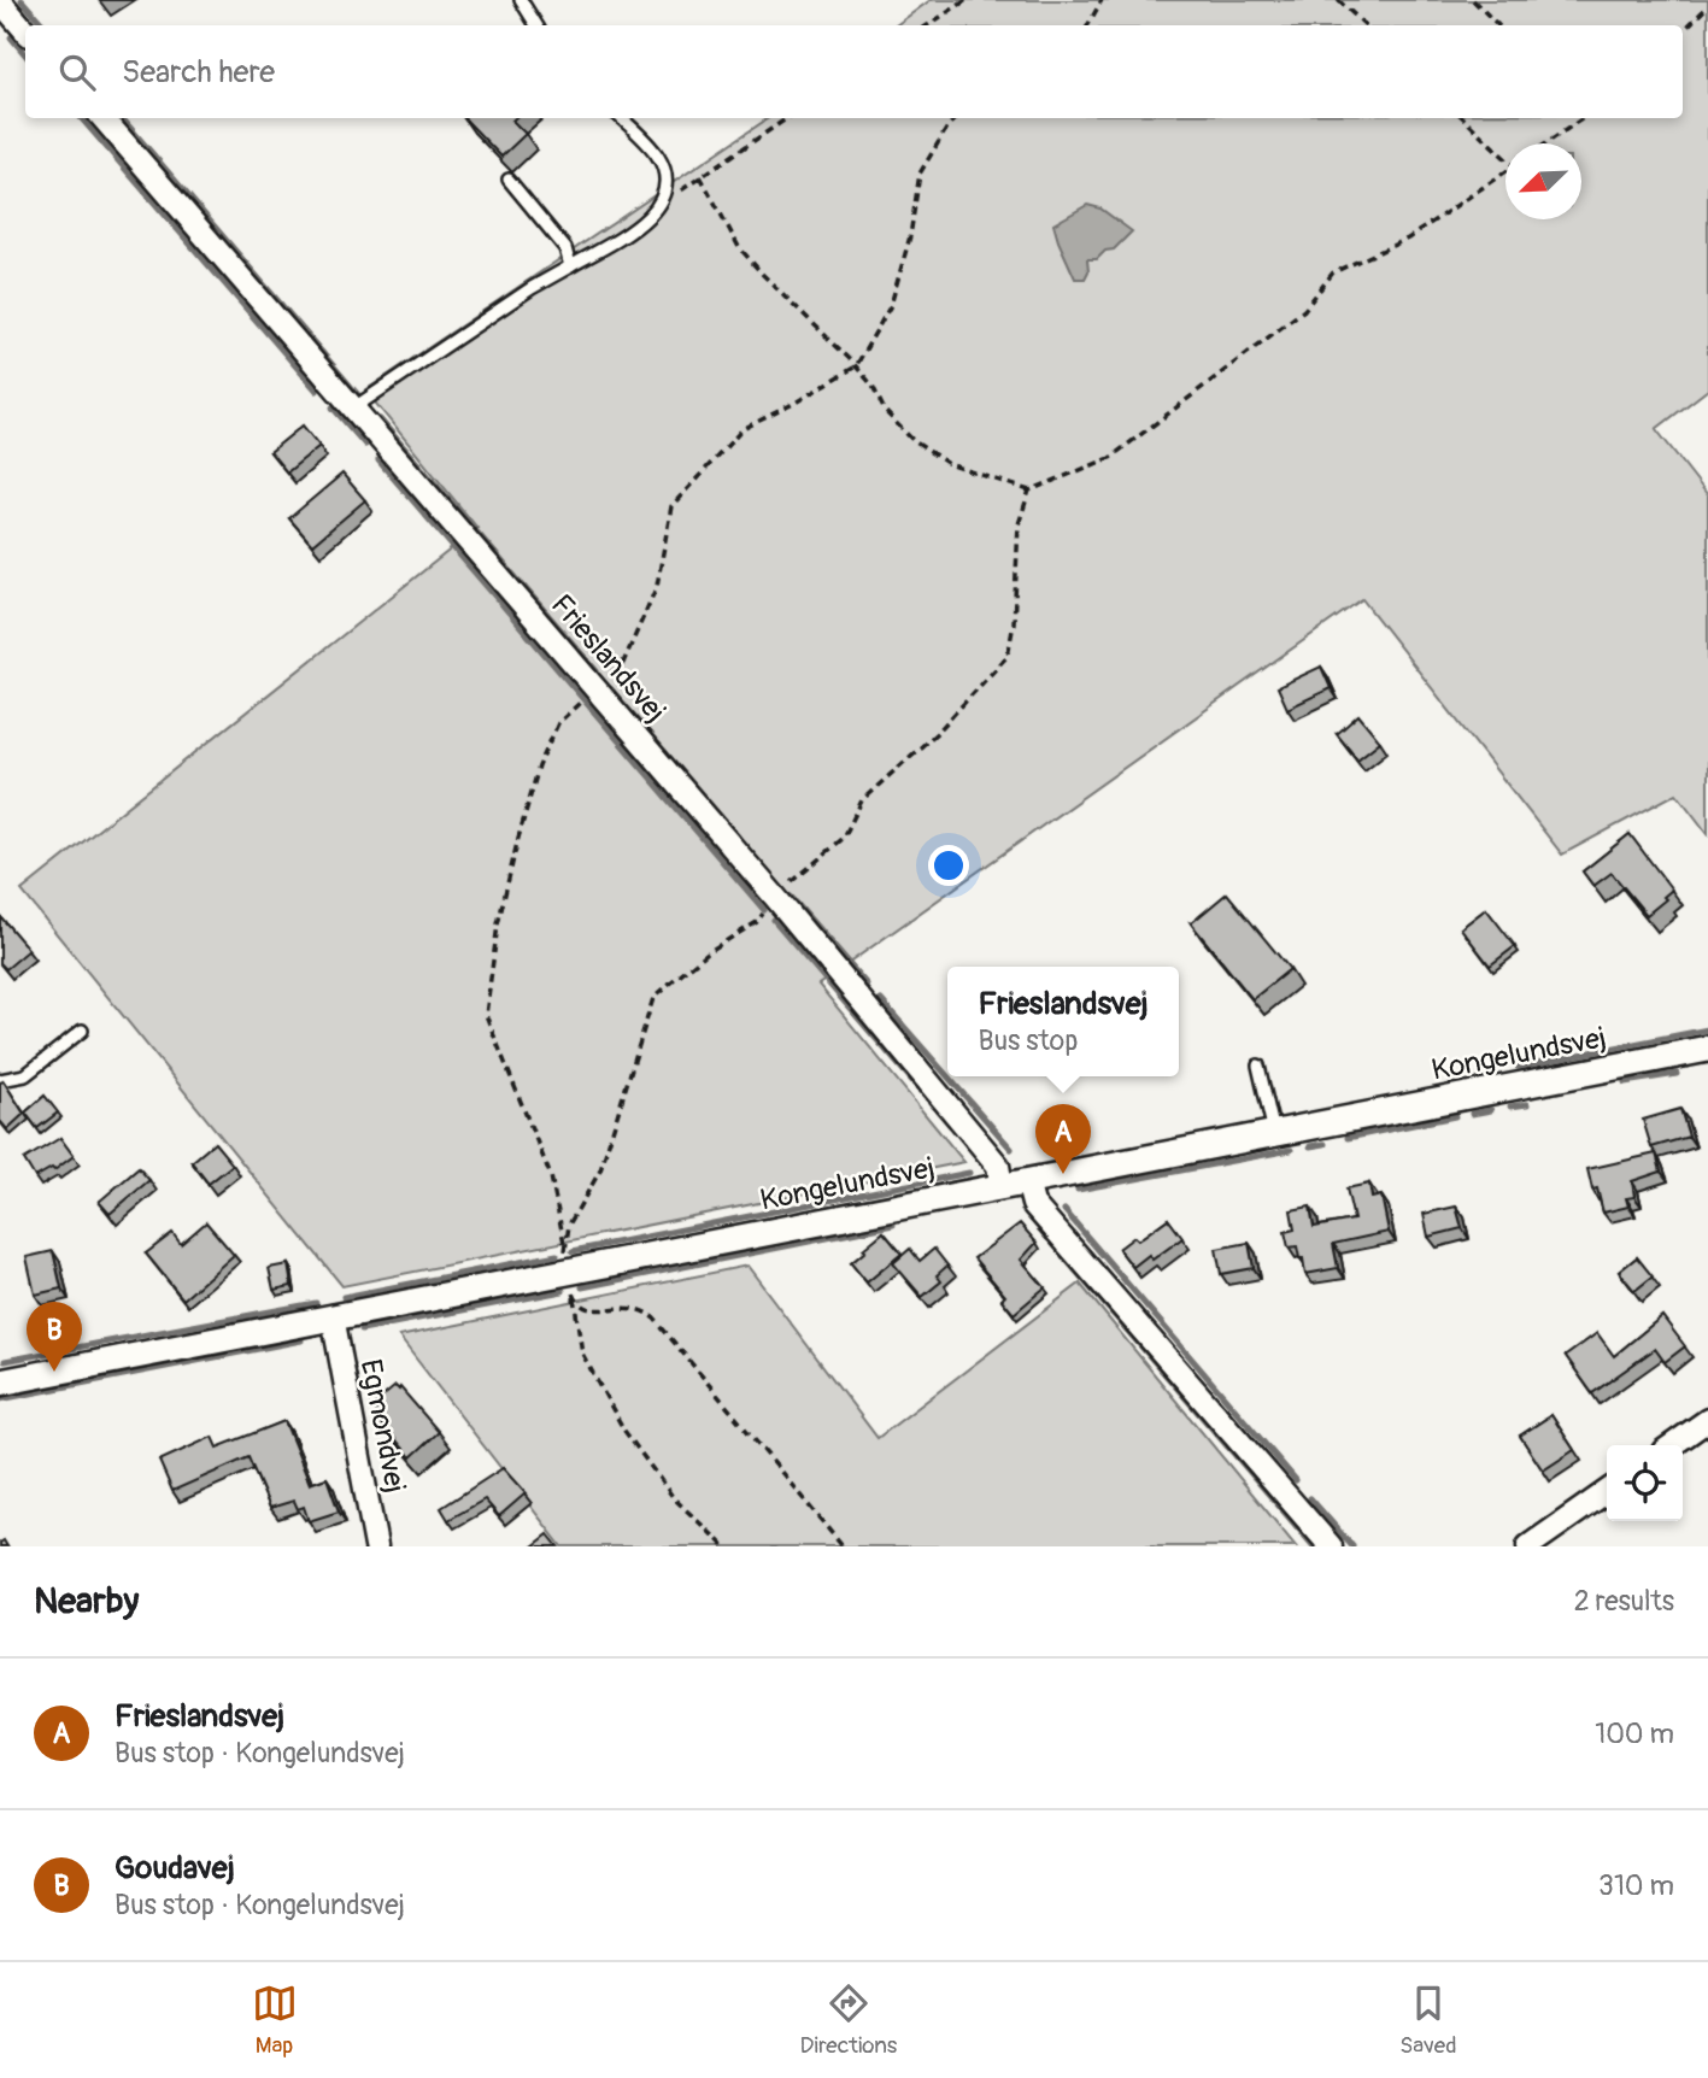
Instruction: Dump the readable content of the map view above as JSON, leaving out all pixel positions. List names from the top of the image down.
{
  "streets": {
    "street": ["Frieslandsvej", "Kongelundsvej", "Egmondvej"]
  },
  "crossings": [
    ["Frieslandsvej", "Kongelundsvej"],
    ["Kongelundsvej", "Egmondvej"]
  ],
  "north": "bottom left",
  "page": {
    "search": "Search here",
    "popup": ["Frieslandsvej", "Bus stop"],
    "pins": ["A", "B"],
    "heading": ["Nearby", "2 results"],
    "list": [
      {
        "mark": "A",
        "name": "Frieslandsvej",
        "note": "Bus stop · Kongelundsvej",
        "value": "100 m"
      },
      {
        "mark": "B",
        "name": "Goudavej",
        "note": "Bus stop · Kongelundsvej",
        "value": "310 m"
      }
    ],
    "nav": ["Map", "Directions", "Saved"]
  }
}
